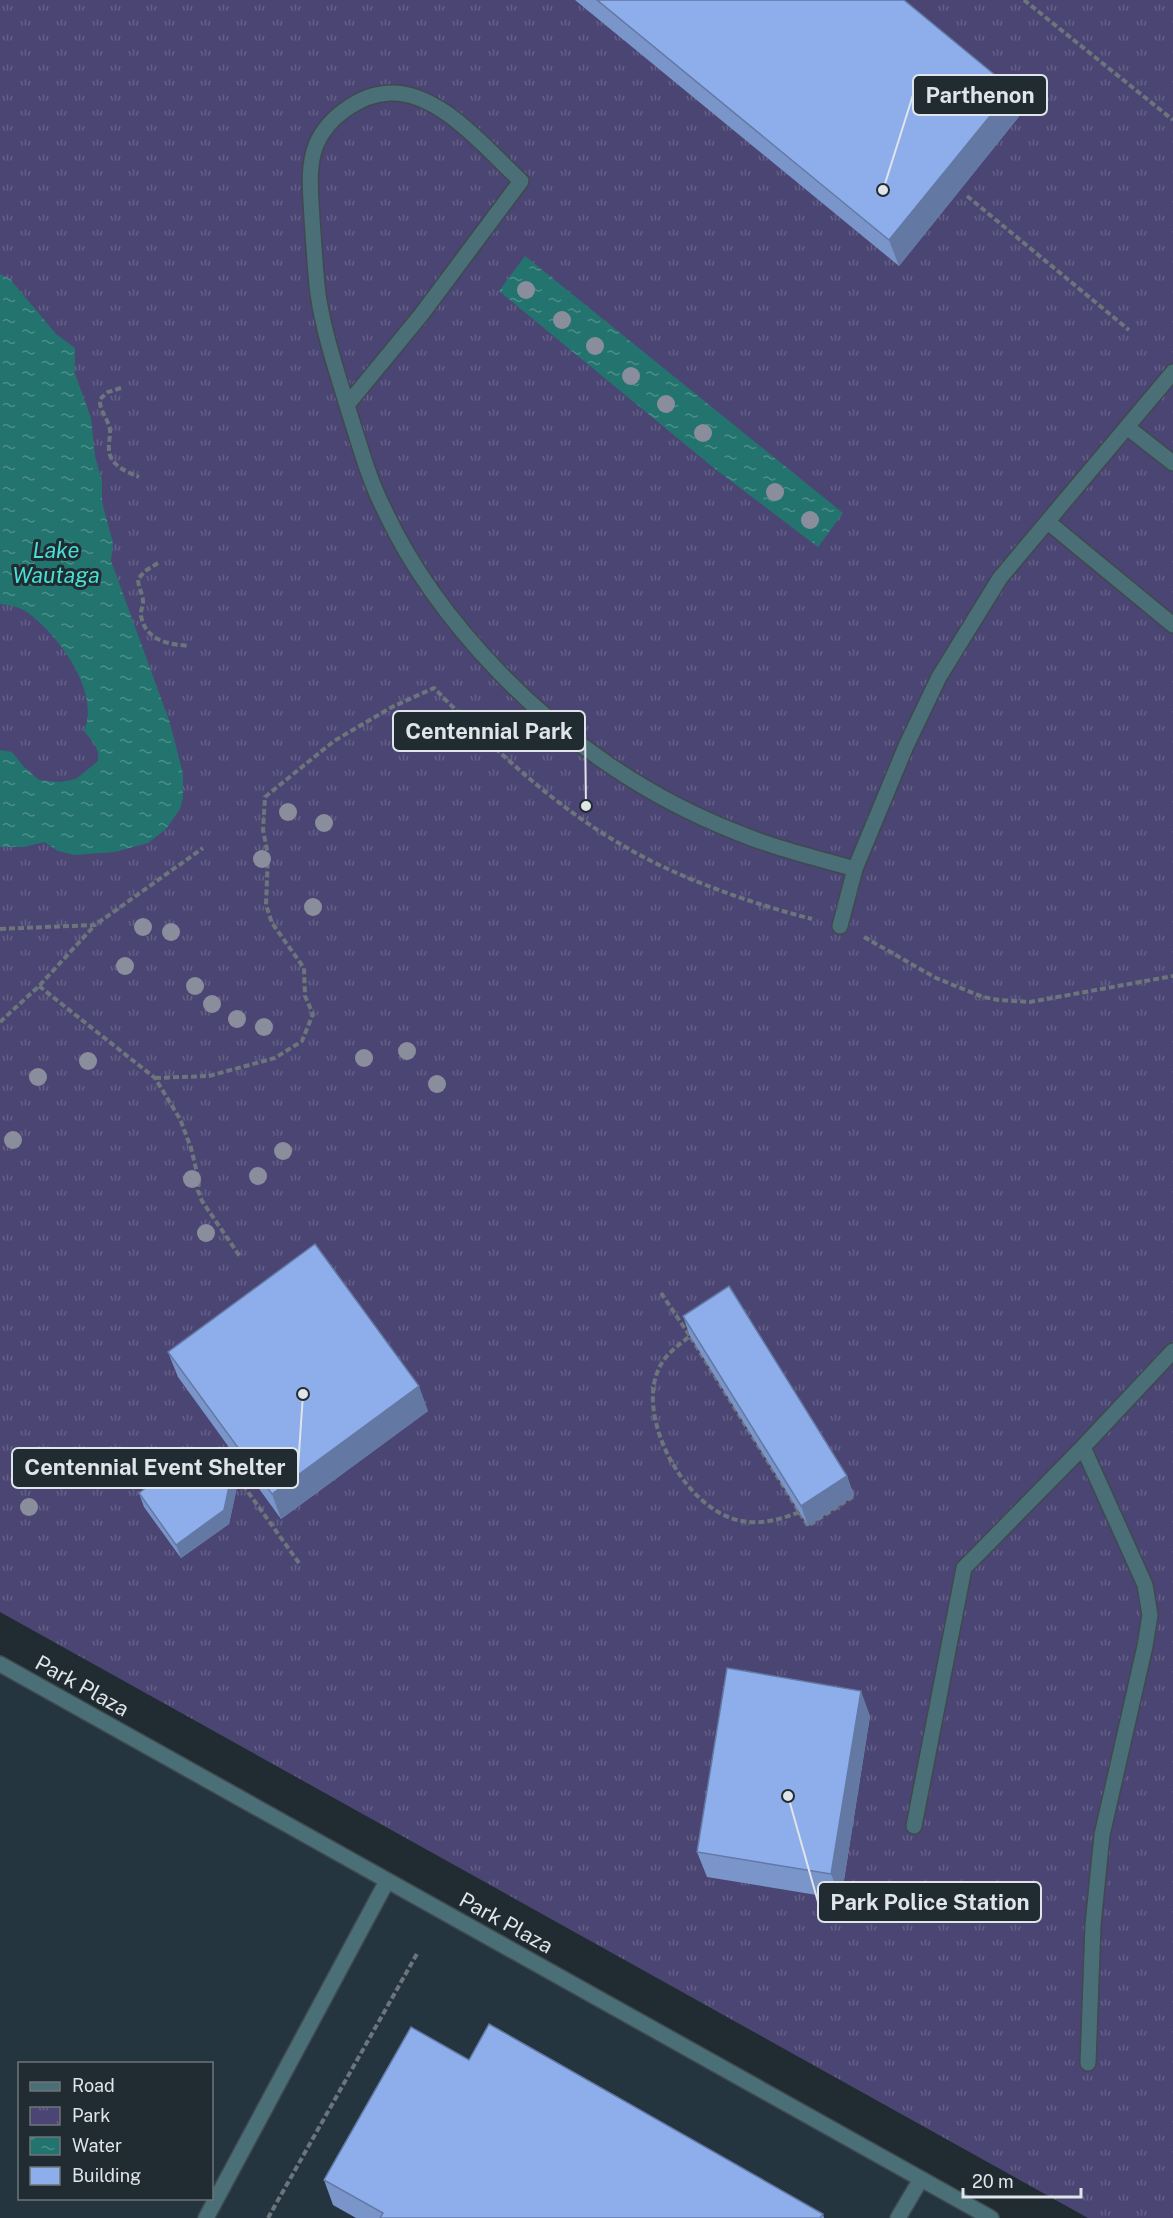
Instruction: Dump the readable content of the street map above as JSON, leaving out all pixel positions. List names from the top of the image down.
{
  "streets": {
    "street": ["Park Plaza"]
  },
  "water": ["Lake Wautaga"],
  "places": [
    "Parthenon",
    "Centennial Park",
    "Centennial Event Shelter",
    "Park Police Station"
  ],
  "legend": [
    "Road",
    "Park",
    "Water",
    "Building"
  ],
  "scale_bar": "20 m"
}
